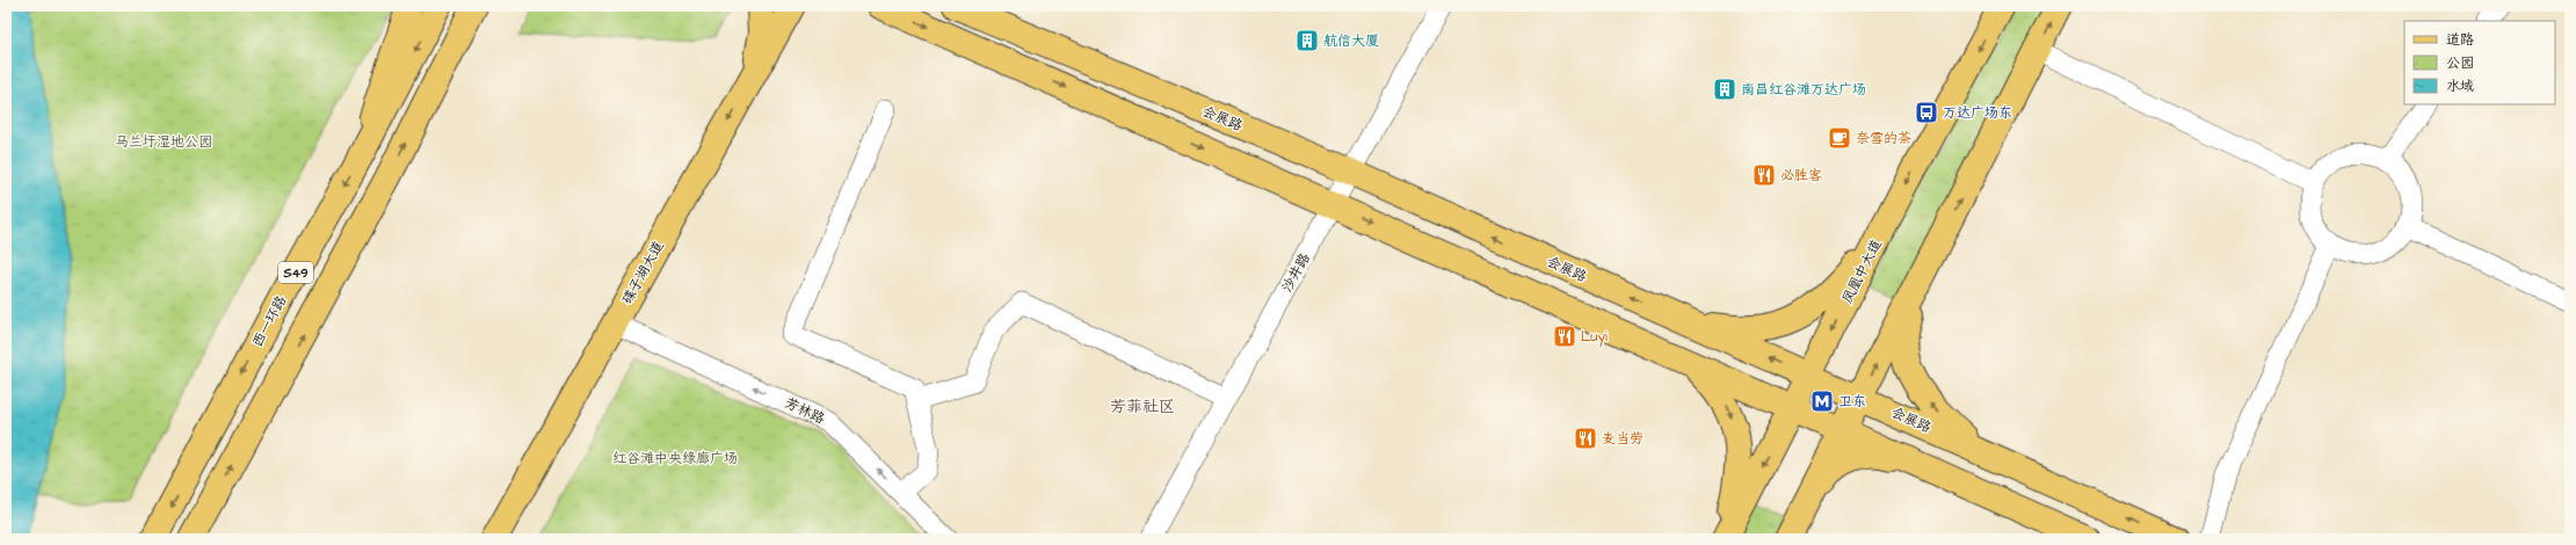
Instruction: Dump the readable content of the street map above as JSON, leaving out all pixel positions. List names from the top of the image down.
{
  "streets": {
    "main road": [
      "会展路",
      "凤凰中大道",
      "S49",
      "碟子湖大道",
      "西一环路"
    ],
    "street": ["沙井路", "芳林路"]
  },
  "crossings": [
    ["会展路", "凤凰中大道"],
    ["会展路", "沙井路"],
    ["碟子湖大道", "芳林路"]
  ],
  "one_way": ["芳林路"],
  "districts": ["芳菲社区"],
  "parks": ["马兰圩湿地公园", "红谷滩中央绿廊广场"],
  "places": {
    "building": ["航信大厦", "南昌红谷滩万达广场"],
    "bus stop": ["万达广场东"],
    "cafe": ["奈雪的茶"],
    "restaurant": ["必胜客", "Luyi", "麦当劳"],
    "metro station": ["卫东"]
  },
  "legend": ["道路", "公园", "水域"]
}
